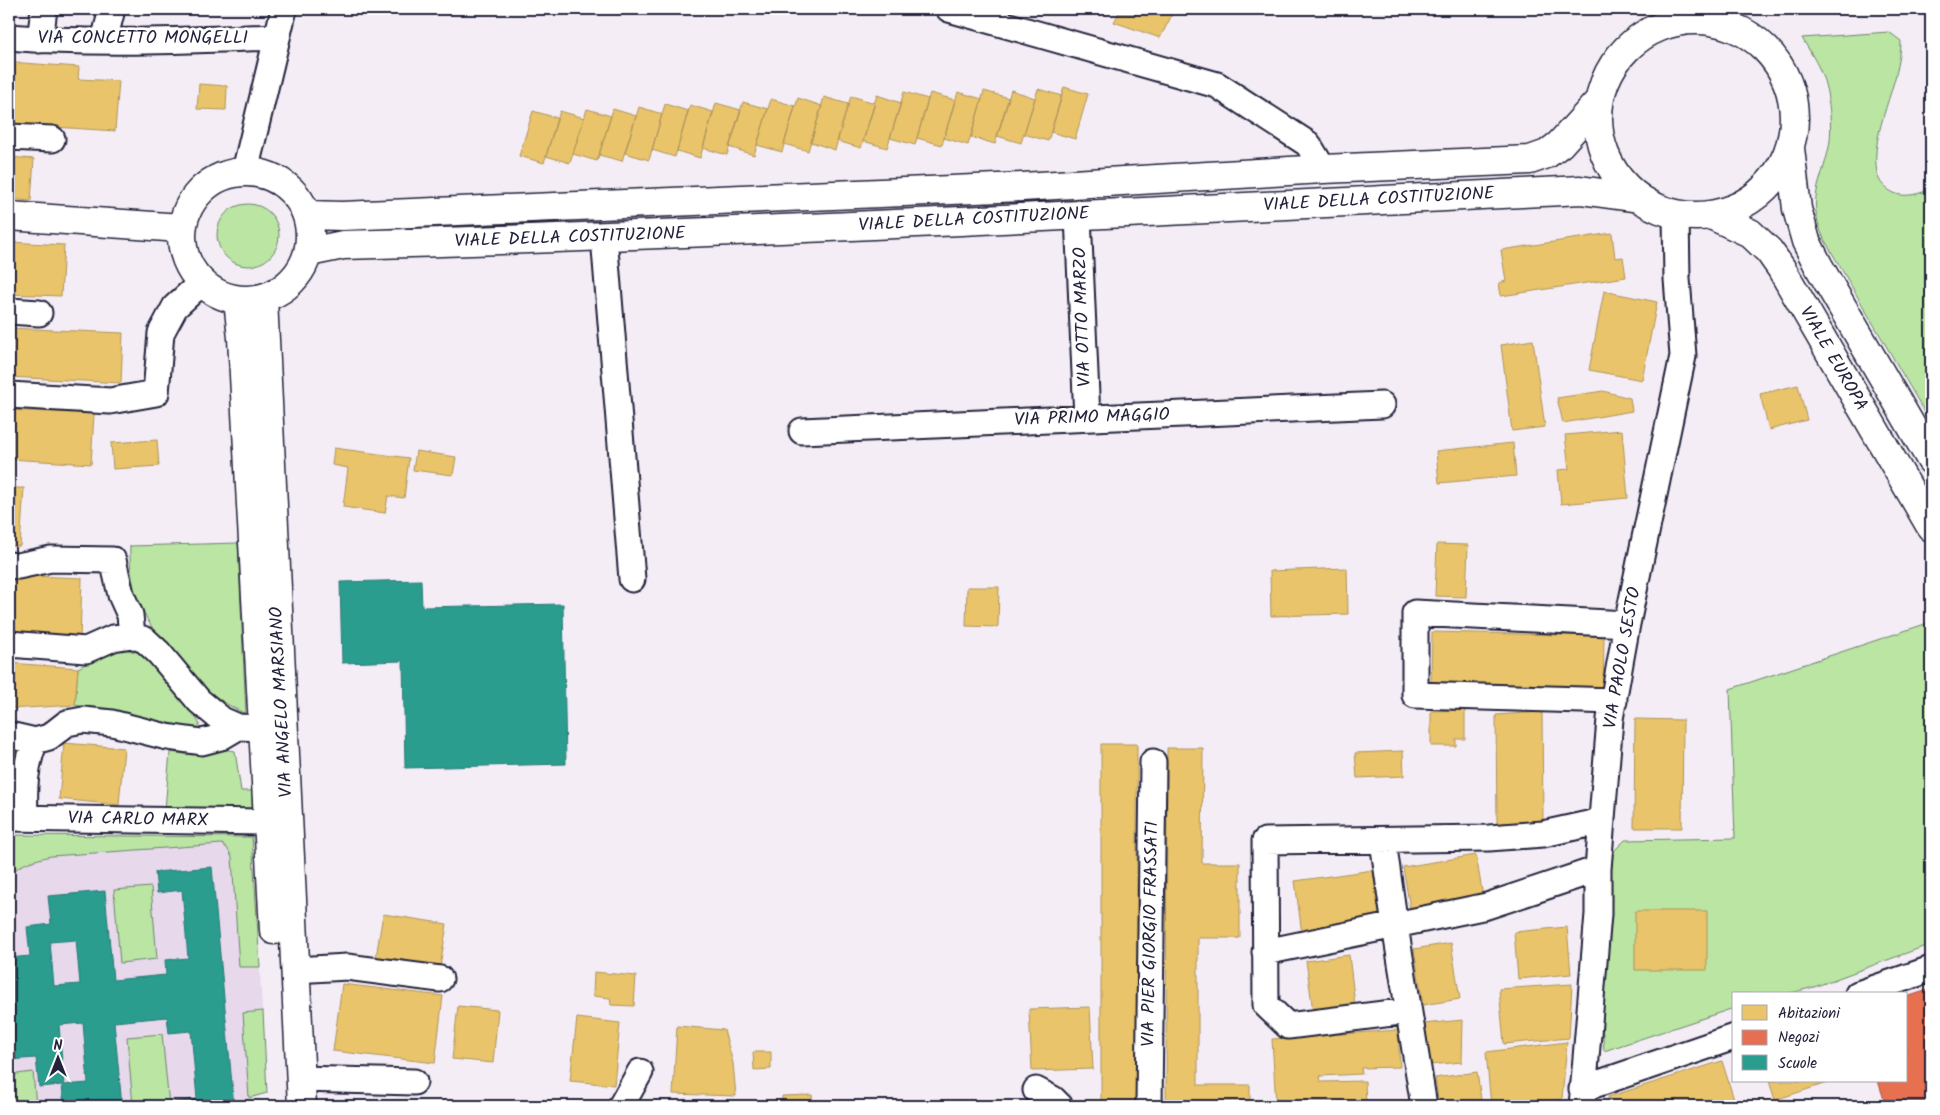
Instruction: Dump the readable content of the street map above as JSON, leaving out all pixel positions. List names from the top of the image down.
{
  "streets": {
    "street": [
      "VIA CONCETTO MONGELLI",
      "VIALE DELLA COSTITUZIONE",
      "VIA OTTO MARZO",
      "VIALE EUROPA",
      "VIA PRIMO MAGGIO",
      "VIA PAOLO SESTO",
      "VIA ANGELO MARSIANO",
      "VIA CARLO MARX",
      "VIA PIER GIORGIO FRASSATI"
    ]
  },
  "crossings": [
    ["VIALE DELLA COSTITUZIONE", "VIA OTTO MARZO"],
    ["VIALE DELLA COSTITUZIONE", "VIA ANGELO MARSIANO"],
    ["VIA OTTO MARZO", "VIA PRIMO MAGGIO"],
    ["VIA ANGELO MARSIANO", "VIA CARLO MARX"]
  ],
  "legend": ["Abitazioni", "Negozi", "Scuole"],
  "north": "top"
}
